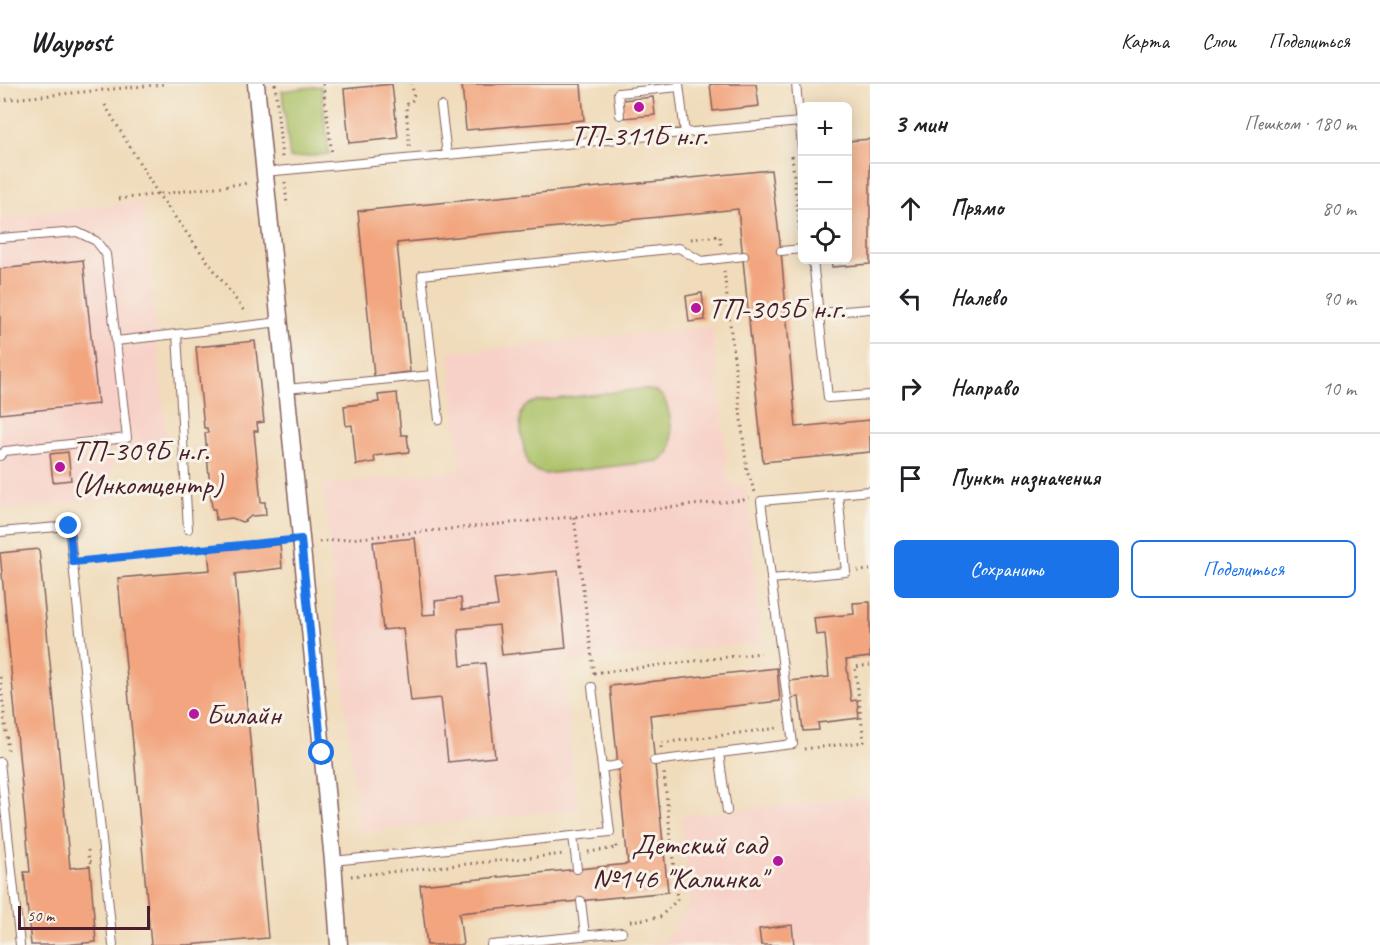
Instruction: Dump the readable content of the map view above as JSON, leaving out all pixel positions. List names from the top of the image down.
{
  "places": [
    "ТП-311Б н.г.",
    "ТП-305Б н.г.",
    "ТП-309Б н.г. (Инкомцентр)",
    "Билайн",
    "Детский сад №146 \"Калинка\""
  ],
  "scale_bar": "50 m",
  "page": {
    "header": "Waypost",
    "nav": ["Карта", "Слои", "Поделиться"],
    "heading": ["3 мин", "Пешком · 180 m"],
    "map_buttons": ["+", "−"],
    "list": [
      ["Прямо", "80 m"],
      ["Налево", "90 m"],
      ["Направо", "10 m"],
      "Пункт назначения"
    ],
    "buttons": ["Сохранить", "Поделиться"],
    "scale": "50 m"
  }
}
